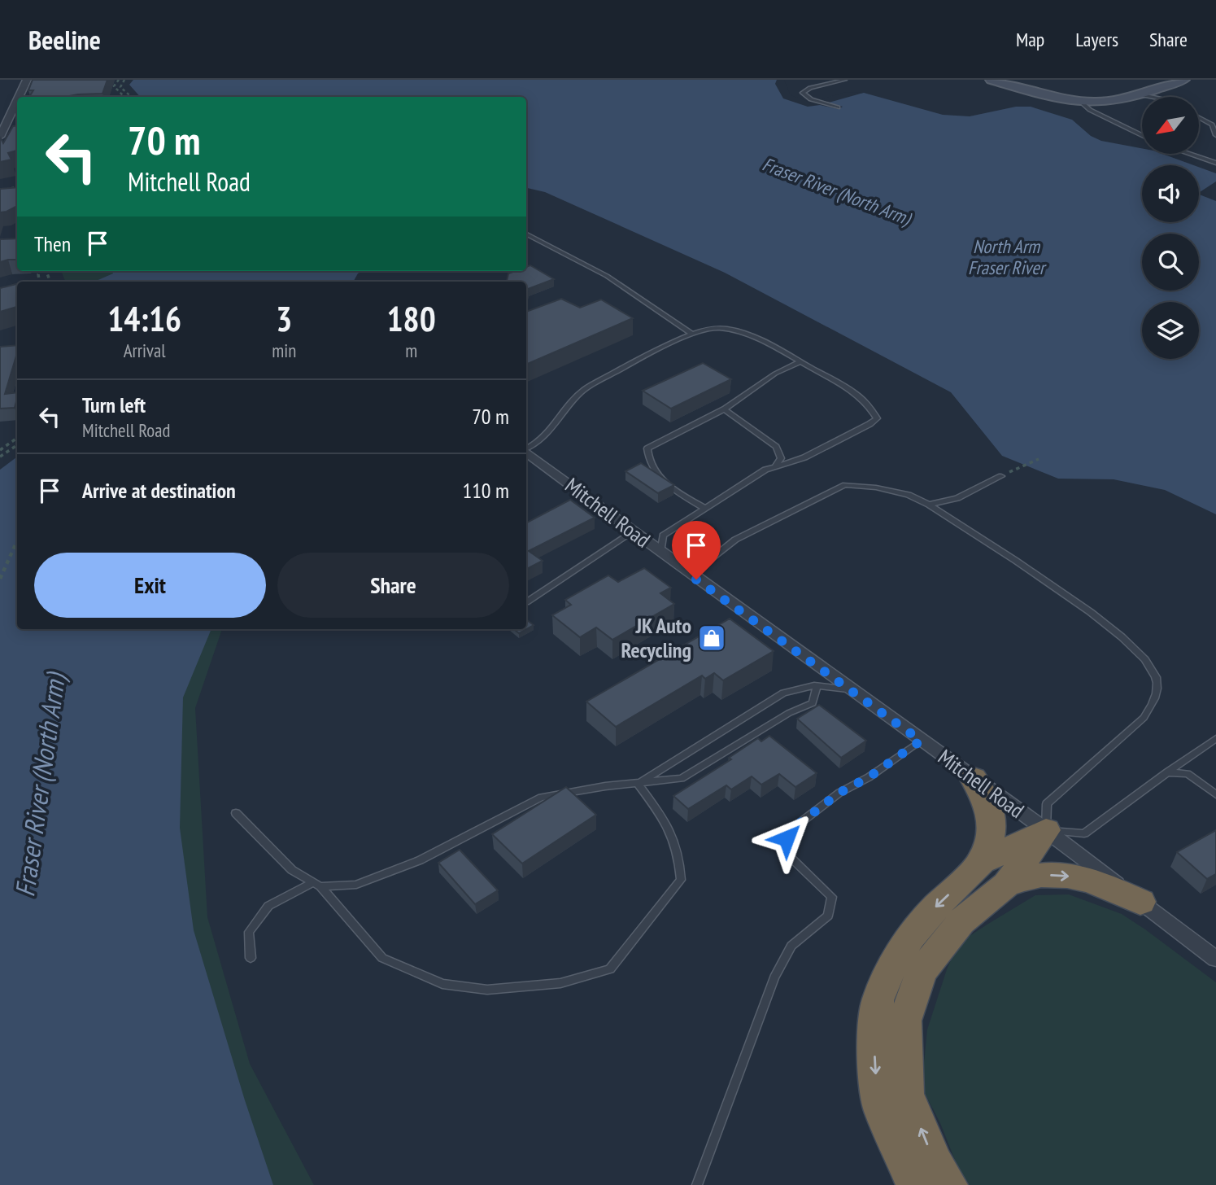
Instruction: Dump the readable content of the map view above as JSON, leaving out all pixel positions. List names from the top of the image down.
{
  "streets": {
    "street": ["Mitchell Road"]
  },
  "water": ["Fraser River (North Arm)", "North Arm Fraser River"],
  "places": {
    "shop": ["JK Auto Recycling"]
  },
  "north": "bottom left",
  "page": {
    "header": "Beeline",
    "nav": ["Map", "Layers", "Share"],
    "turn": ["70 m", "Mitchell Road"],
    "then": "Then",
    "eta": [
      "14:16",
      "Arrival",
      "3",
      "min",
      "180",
      "m"
    ],
    "list": [
      {
        "name": "Turn left",
        "note": "Mitchell Road",
        "value": "70 m"
      },
      {
        "name": "Arrive at destination",
        "value": "110 m"
      }
    ],
    "buttons": ["Exit", "Share"]
  }
}
